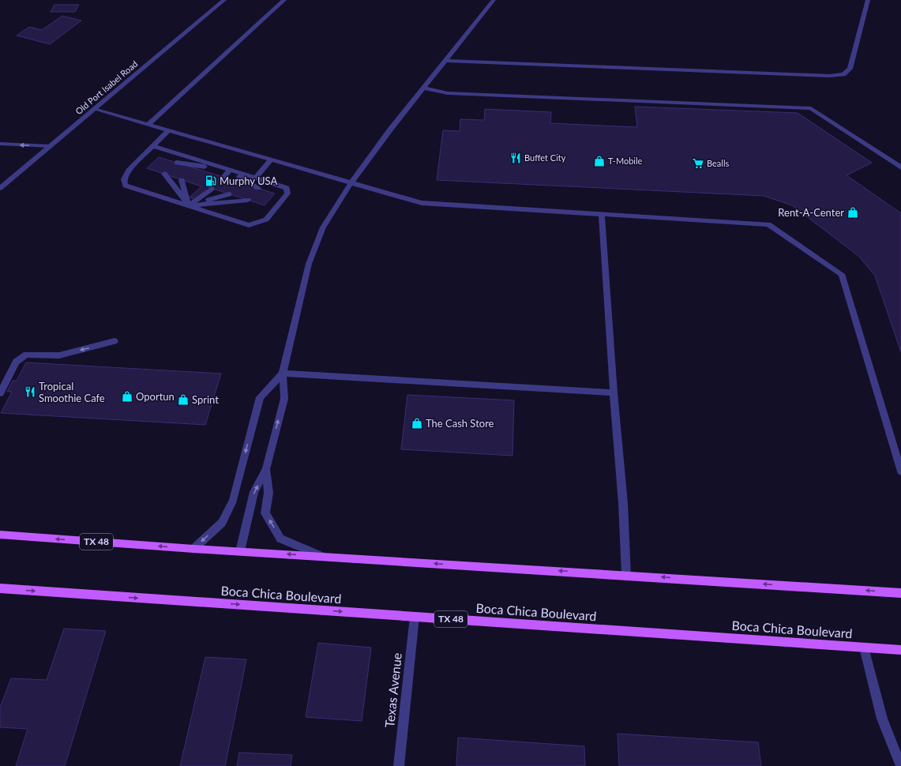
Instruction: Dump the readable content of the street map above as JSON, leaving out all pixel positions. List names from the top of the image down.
{
  "streets": {
    "main road": ["TX 48", "Boca Chica Boulevard"],
    "street": ["Old Port Isabel Road", "Texas Avenue"]
  },
  "crossings": [
    ["Boca Chica Boulevard", "Texas Avenue"]
  ],
  "places": {
    "restaurant": ["Buffet City", "Tropical Smoothie Cafe"],
    "shop": [
      "T-Mobile",
      "Rent-A-Center",
      "Oportun",
      "Sprint",
      "The Cash Store"
    ],
    "supermarket": ["Bealls"],
    "fuel station": ["Murphy USA"]
  }
}
